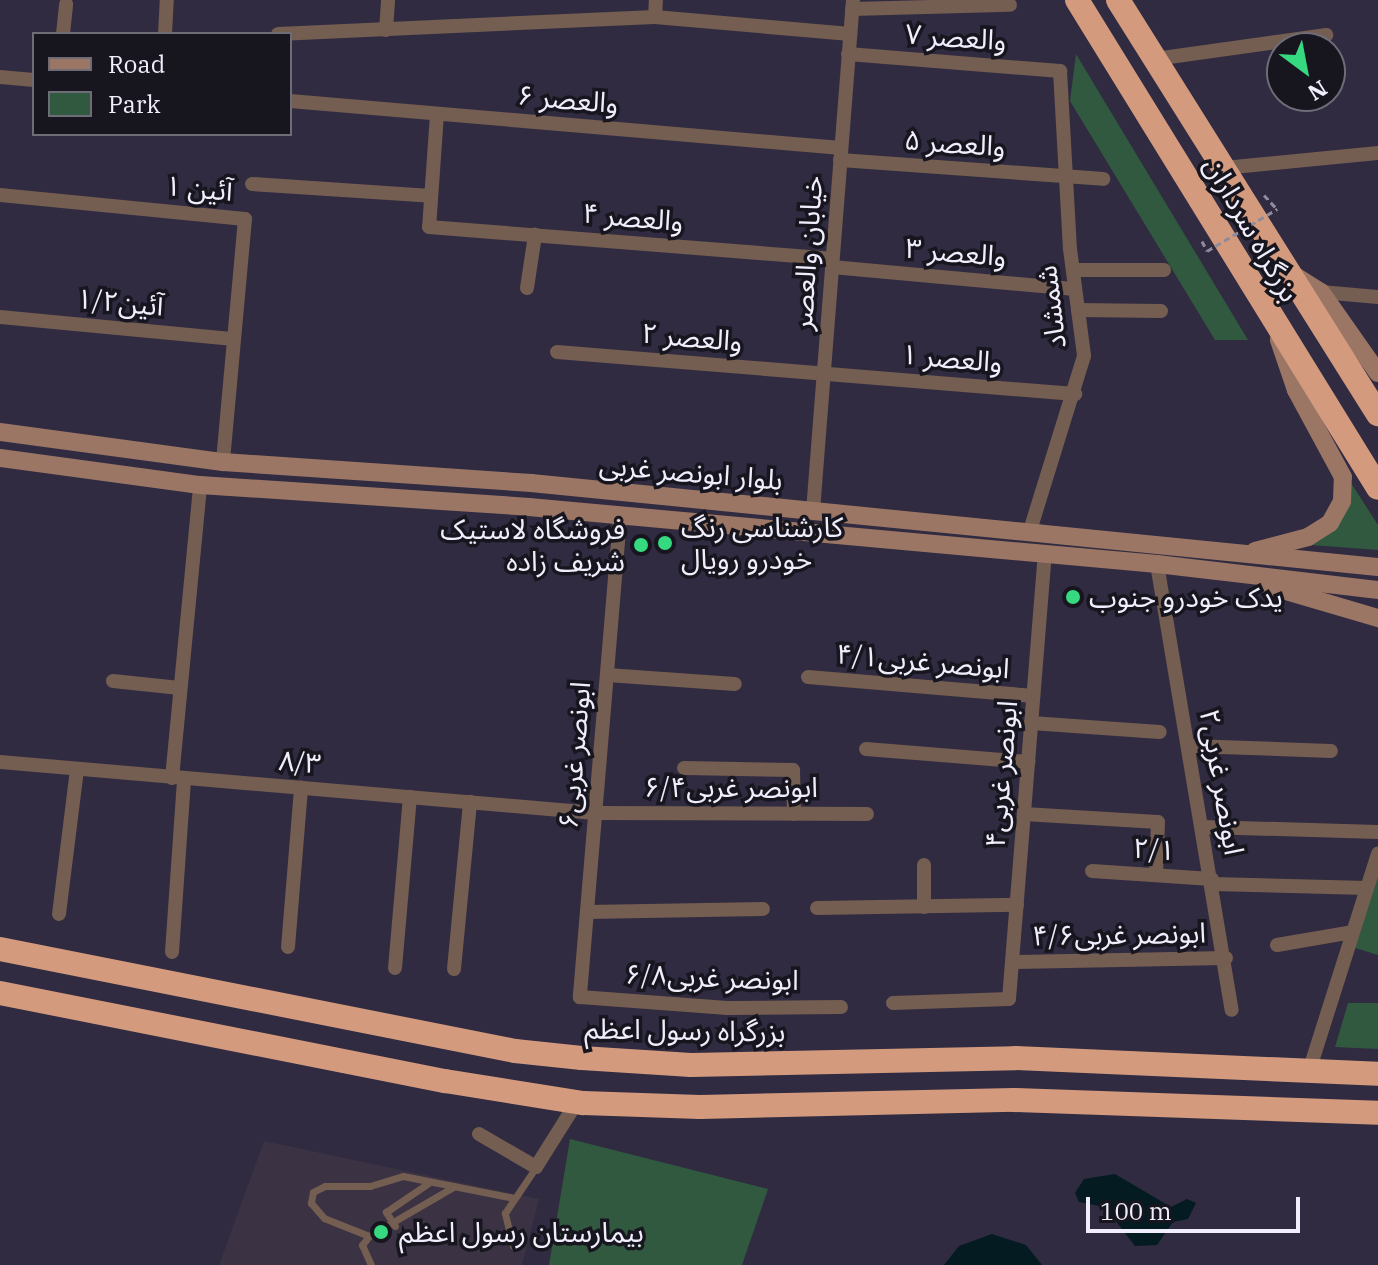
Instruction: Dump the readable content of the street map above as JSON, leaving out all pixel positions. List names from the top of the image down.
{
  "streets": {
    "highway": ["بزرگراه سرداران", "بزرگراه رسول اعظم"],
    "main road": ["بلوار ابونصر غربی"],
    "street": [
      "والعصر ۷",
      "والعصر ۶",
      "والعصر ۵",
      "آئین ۱",
      "والعصر ۴",
      "والعصر ۳",
      "خیابان والعصر",
      "۱/۲آئین",
      "شمشاد",
      "والعصر ۲",
      "والعصر ۱",
      "۴/۱ابونصر غربی",
      "۶ابونصر غربی",
      "۸/۳",
      "۴ابونصر غربی",
      "۲ابونصر غربی",
      "۶/۴ابونصر غربی",
      "۲/۱",
      "۴/۶ابونصر غربی",
      "۶/۸ابونصر غربی"
    ]
  },
  "crossings": [
    ["والعصر ۷", "خیابان والعصر"],
    ["والعصر ۷", "شمشاد"],
    ["والعصر ۶", "والعصر ۵"],
    ["والعصر ۶", "خیابان والعصر"],
    ["والعصر ۵", "خیابان والعصر"],
    ["والعصر ۵", "شمشاد"],
    ["آئین ۱", "۱/۲آئین"],
    ["آئین ۱", "بلوار ابونصر غربی"],
    ["والعصر ۴", "والعصر ۳"],
    ["والعصر ۴", "خیابان والعصر"],
    ["والعصر ۳", "خیابان والعصر"],
    ["والعصر ۳", "شمشاد"],
    ["خیابان والعصر", "والعصر ۲"],
    ["خیابان والعصر", "والعصر ۱"],
    ["خیابان والعصر", "بلوار ابونصر غربی"],
    ["شمشاد", "والعصر ۱"],
    ["شمشاد", "بلوار ابونصر غربی"],
    ["والعصر ۲", "والعصر ۱"],
    ["بلوار ابونصر غربی", "۶ابونصر غربی"],
    ["بلوار ابونصر غربی", "۴ابونصر غربی"],
    ["بلوار ابونصر غربی", "۲ابونصر غربی"],
    ["۴/۱ابونصر غربی", "۴ابونصر غربی"],
    ["۶ابونصر غربی", "۸/۳"],
    ["۶ابونصر غربی", "۶/۴ابونصر غربی"],
    ["۶ابونصر غربی", "۶/۸ابونصر غربی"],
    ["۸/۳", "۶/۴ابونصر غربی"],
    ["۴ابونصر غربی", "۴/۶ابونصر غربی"],
    ["۲ابونصر غربی", "۲/۱"],
    ["۲ابونصر غربی", "۴/۶ابونصر غربی"]
  ],
  "places": [
    "کارشناسی رنگ خودرو رویال",
    "فروشگاه لاستیک شریف زاده",
    "یدک خودرو جنوب",
    "بیمارستان رسول اعظم"
  ],
  "legend": ["Road", "Park"],
  "scale_bar": "100 m",
  "north": "bottom right"
}
